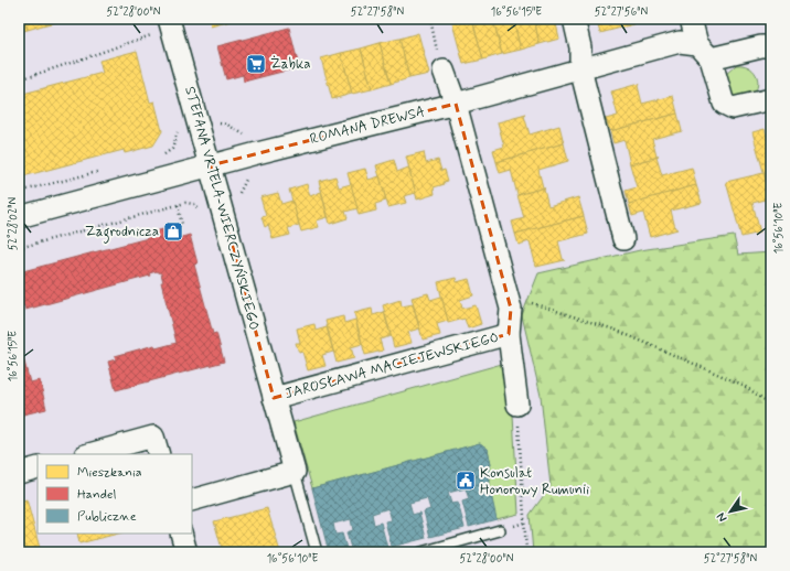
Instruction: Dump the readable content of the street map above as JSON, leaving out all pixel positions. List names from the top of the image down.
{
  "streets": {
    "street": ["ROMANA DREWSA", "STEFANA VRTELA-WIERCZYŃSKIEGO", "JAROSŁAWA MACIEJEWSKIEGO"]
  },
  "crossings": [
    ["ROMANA DREWSA", "STEFANA VRTELA-WIERCZYŃSKIEGO"],
    ["STEFANA VRTELA-WIERCZYŃSKIEGO", "JAROSŁAWA MACIEJEWSKIEGO"]
  ],
  "places": {
    "supermarket": ["Żabka"],
    "shop": ["Zagrodnicza"],
    "public building": ["Konsulat Honorowy Rumunii"]
  },
  "legend": ["Mieszkania", "Handel", "Publiczne"],
  "north": "bottom left",
  "coordinates": [
    "52°28'00\"N",
    "52°27'58\"N",
    "16°56'15\"E",
    "52°27'56\"N",
    "52°28'02\"N",
    "16°56'10\"E"
  ]
}
